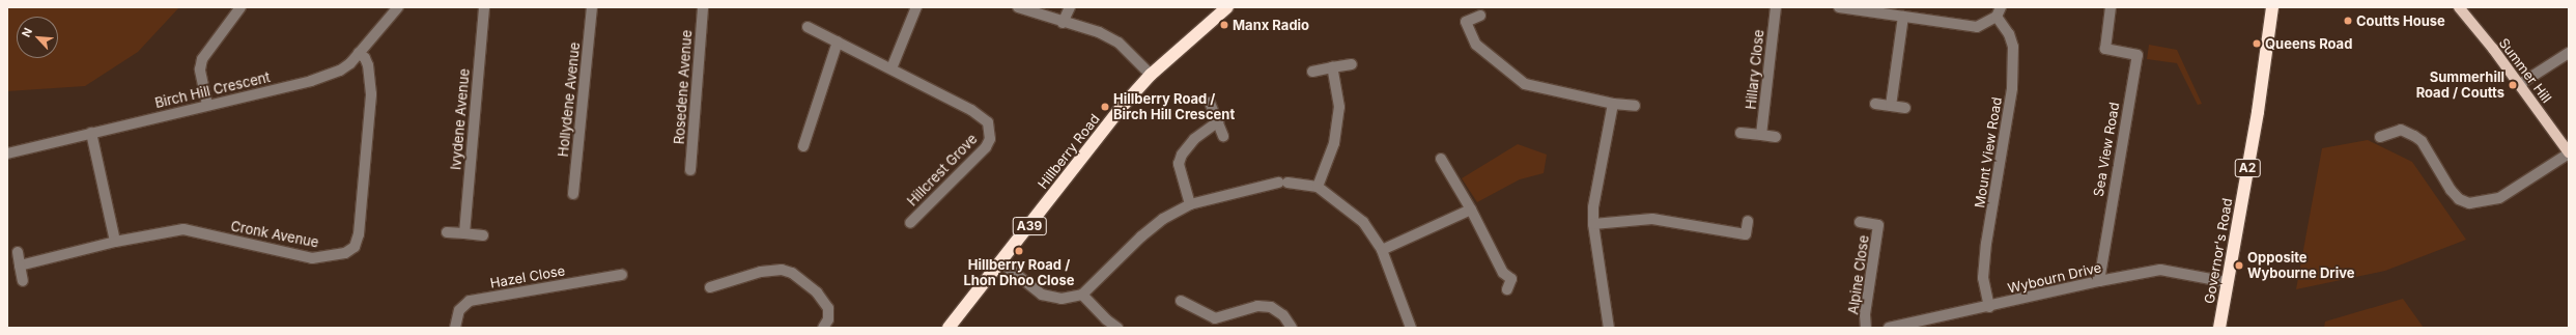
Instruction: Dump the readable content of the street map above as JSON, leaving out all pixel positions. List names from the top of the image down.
{
  "streets": {
    "highway": [
      "Hillberry Road",
      "A2",
      "A39",
      "Governor's Road"
    ],
    "main road": ["Summer Hill"],
    "street": [
      "Hillary Close",
      "Rosedene Avenue",
      "Birch Hill Crescent",
      "Hollydene Avenue",
      "Ivydene Avenue",
      "Sea View Road",
      "Mount View Road",
      "Hillcrest Grove",
      "Cronk Avenue",
      "Alpine Close",
      "Hazel Close",
      "Wybourn Drive"
    ]
  },
  "crossings": [
    ["Birch Hill Crescent", "Cronk Avenue"],
    ["Sea View Road", "Wybourn Drive"],
    ["Mount View Road", "Wybourn Drive"],
    ["Governor's Road", "Wybourn Drive"]
  ],
  "places": [
    "Coutts House",
    "Manx Radio",
    "Queens Road",
    "Summerhill Road / Coutts",
    "Hillberry Road / Birch Hill Crescent",
    "Hillberry Road / Lhon Dhoo Close",
    "Opposite Wybourne Drive"
  ],
  "north": "top left"
}
